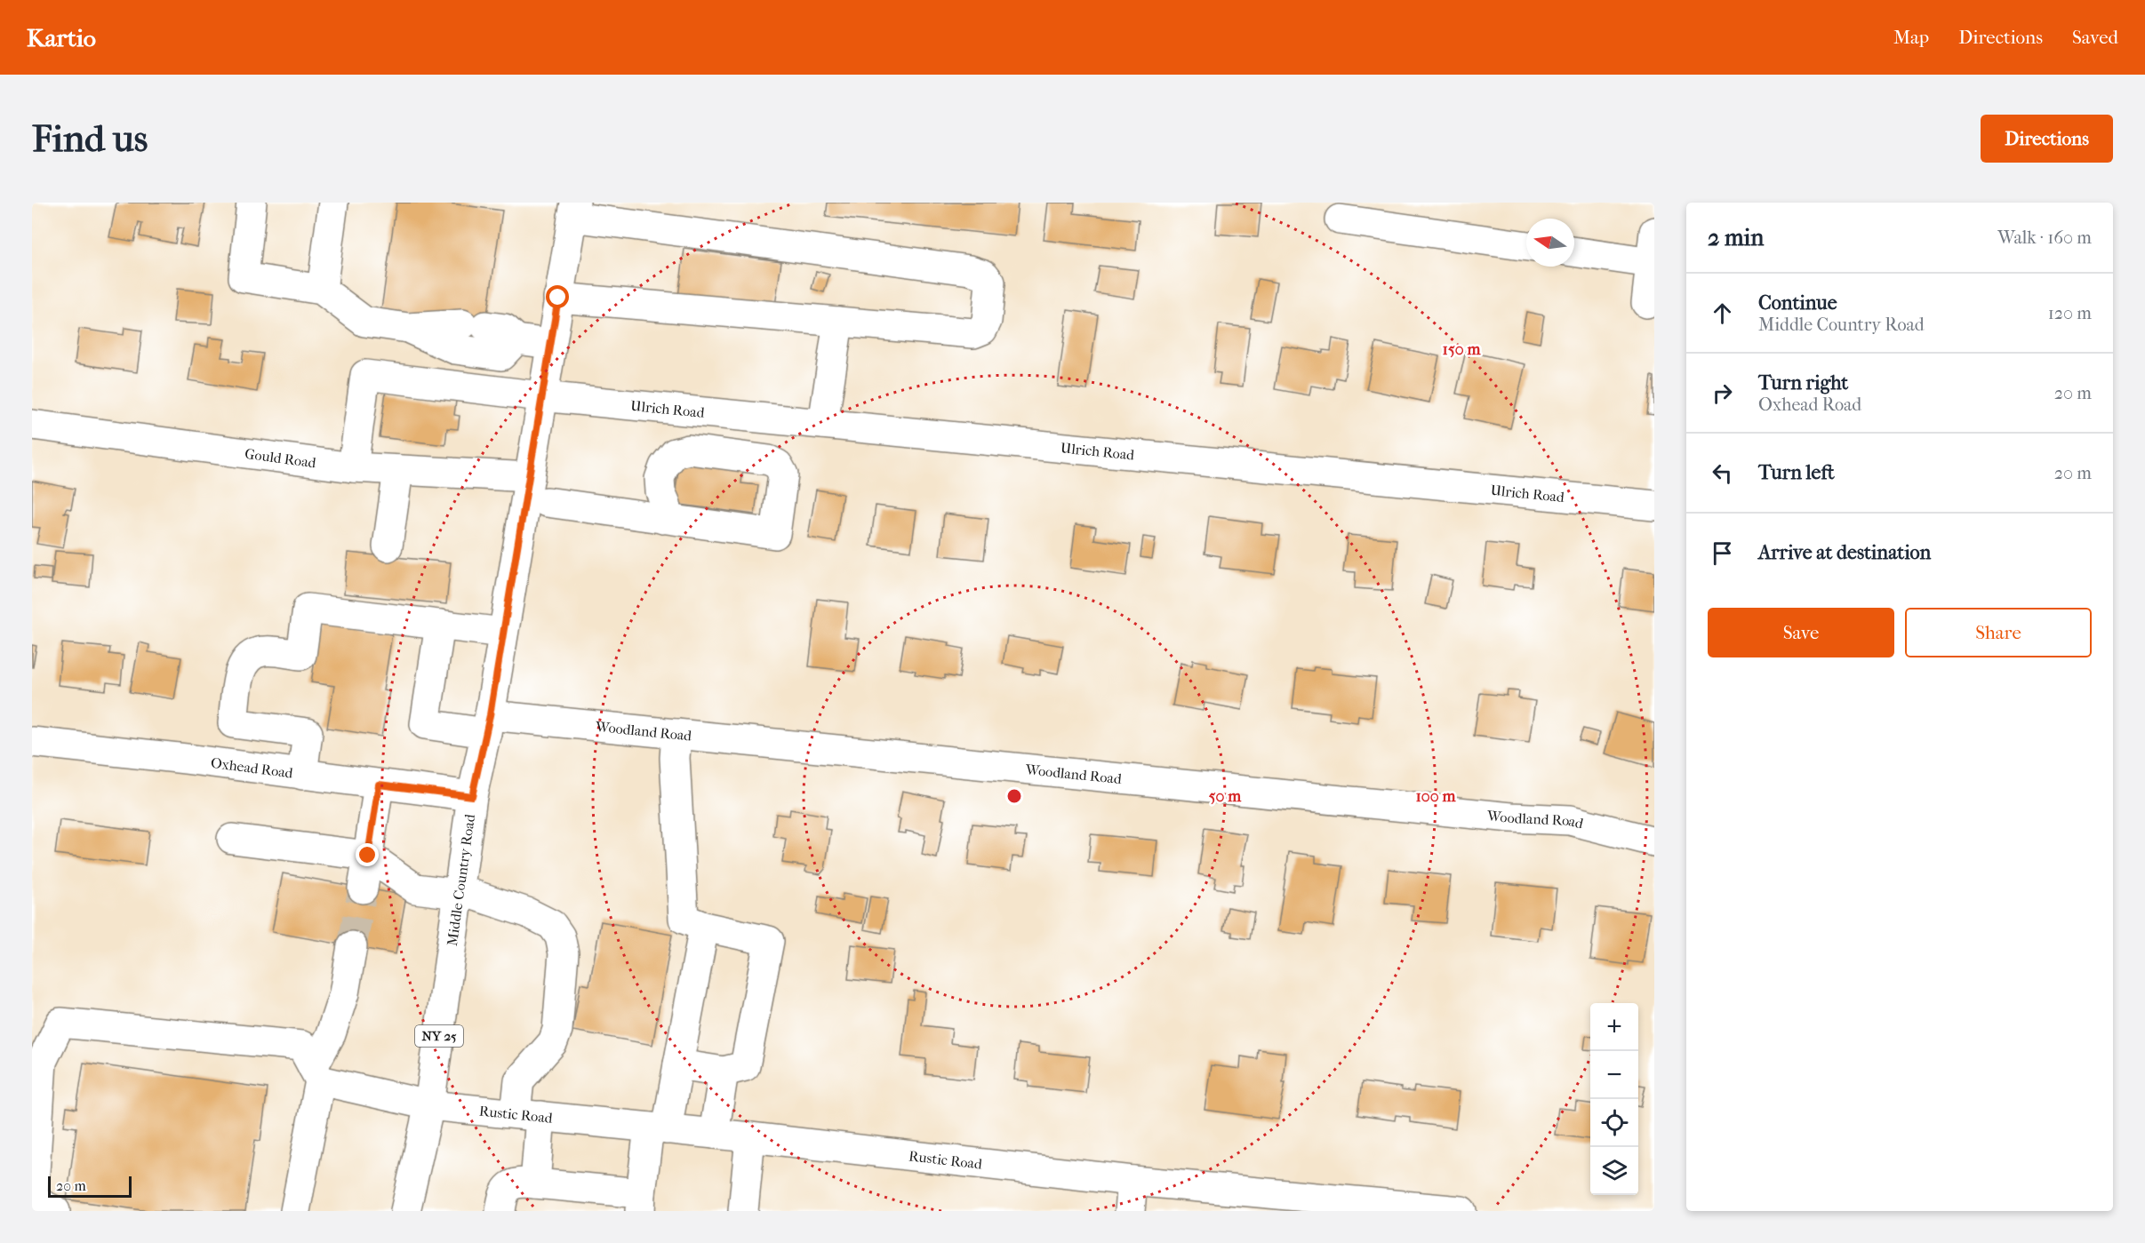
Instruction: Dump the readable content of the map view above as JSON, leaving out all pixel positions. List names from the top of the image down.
{
  "streets": {
    "street": [
      "Ulrich Road",
      "Gould Road",
      "Woodland Road",
      "Oxhead Road",
      "Middle Country Road",
      "NY 25",
      "Rustic Road"
    ]
  },
  "crossings": [
    ["Ulrich Road", "Gould Road"],
    ["Ulrich Road", "Middle Country Road"],
    ["Gould Road", "Middle Country Road"],
    ["Woodland Road", "Middle Country Road"],
    ["Oxhead Road", "Middle Country Road"],
    ["Middle Country Road", "Rustic Road"]
  ],
  "scale_bar": "20 m",
  "north": "left",
  "page": {
    "header": "Kartio",
    "nav": ["Map", "Directions", "Saved"],
    "buttons": [
      "Directions",
      ["Save", "Share"]
    ],
    "title": "Find us",
    "heading": ["2 min", "Walk · 160 m"],
    "list": [
      ["Continue", "Middle Country Road", "120 m"],
      ["Turn right", "Oxhead Road", "20 m"],
      ["Turn left", "20 m"],
      "Arrive at destination"
    ],
    "map_buttons": ["+", "−"],
    "scale": "20 m"
  },
  "rings": ["150 m", "50 m", "100 m"]
}
